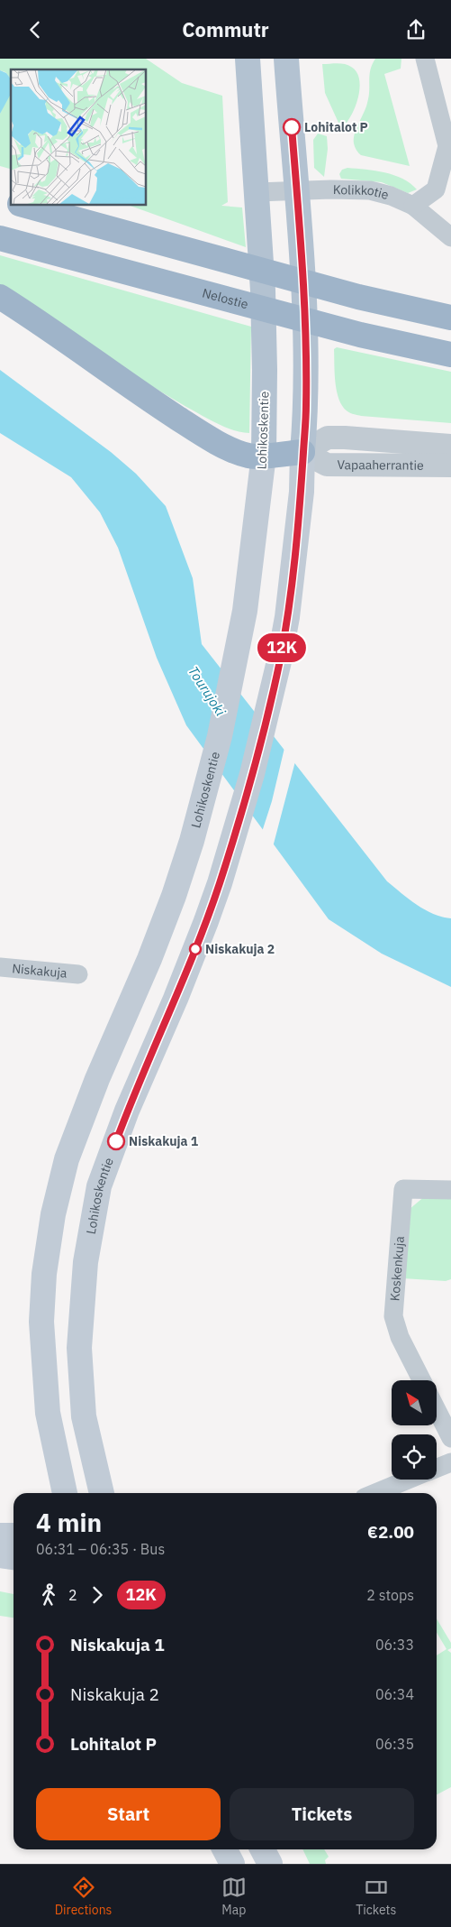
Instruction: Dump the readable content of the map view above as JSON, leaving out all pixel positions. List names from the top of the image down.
{
  "streets": {
    "highway": ["Nelostie"],
    "main road": ["Lohikoskentie"],
    "street": [
      "Kolikkotie",
      "Vapaaherrantie",
      "Niskakuja",
      "Koskenkuja"
    ]
  },
  "crossings": [
    ["Kolikkotie", "Lohikoskentie"],
    ["Lohikoskentie", "Vapaaherrantie"]
  ],
  "water": ["Tourujoki"],
  "places": ["Lohitalot P", "Niskakuja 2", "Niskakuja 1"],
  "lines": ["bus line 12K"],
  "north": "top left",
  "page": {
    "header": "Commutr",
    "on_map": "12K",
    "heading": ["4 min", "06:31 – 06:35 · Bus", "€2.00"],
    "legs": ["2", "12K", "2 stops"],
    "list": [
      {
        "name": "Niskakuja 1",
        "value": "06:33"
      },
      {
        "name": "Niskakuja 2",
        "value": "06:34"
      },
      {
        "name": "Lohitalot P",
        "value": "06:35"
      }
    ],
    "buttons": ["Start", "Tickets"],
    "tabs": ["Directions", "Map", "Tickets"]
  }
}
